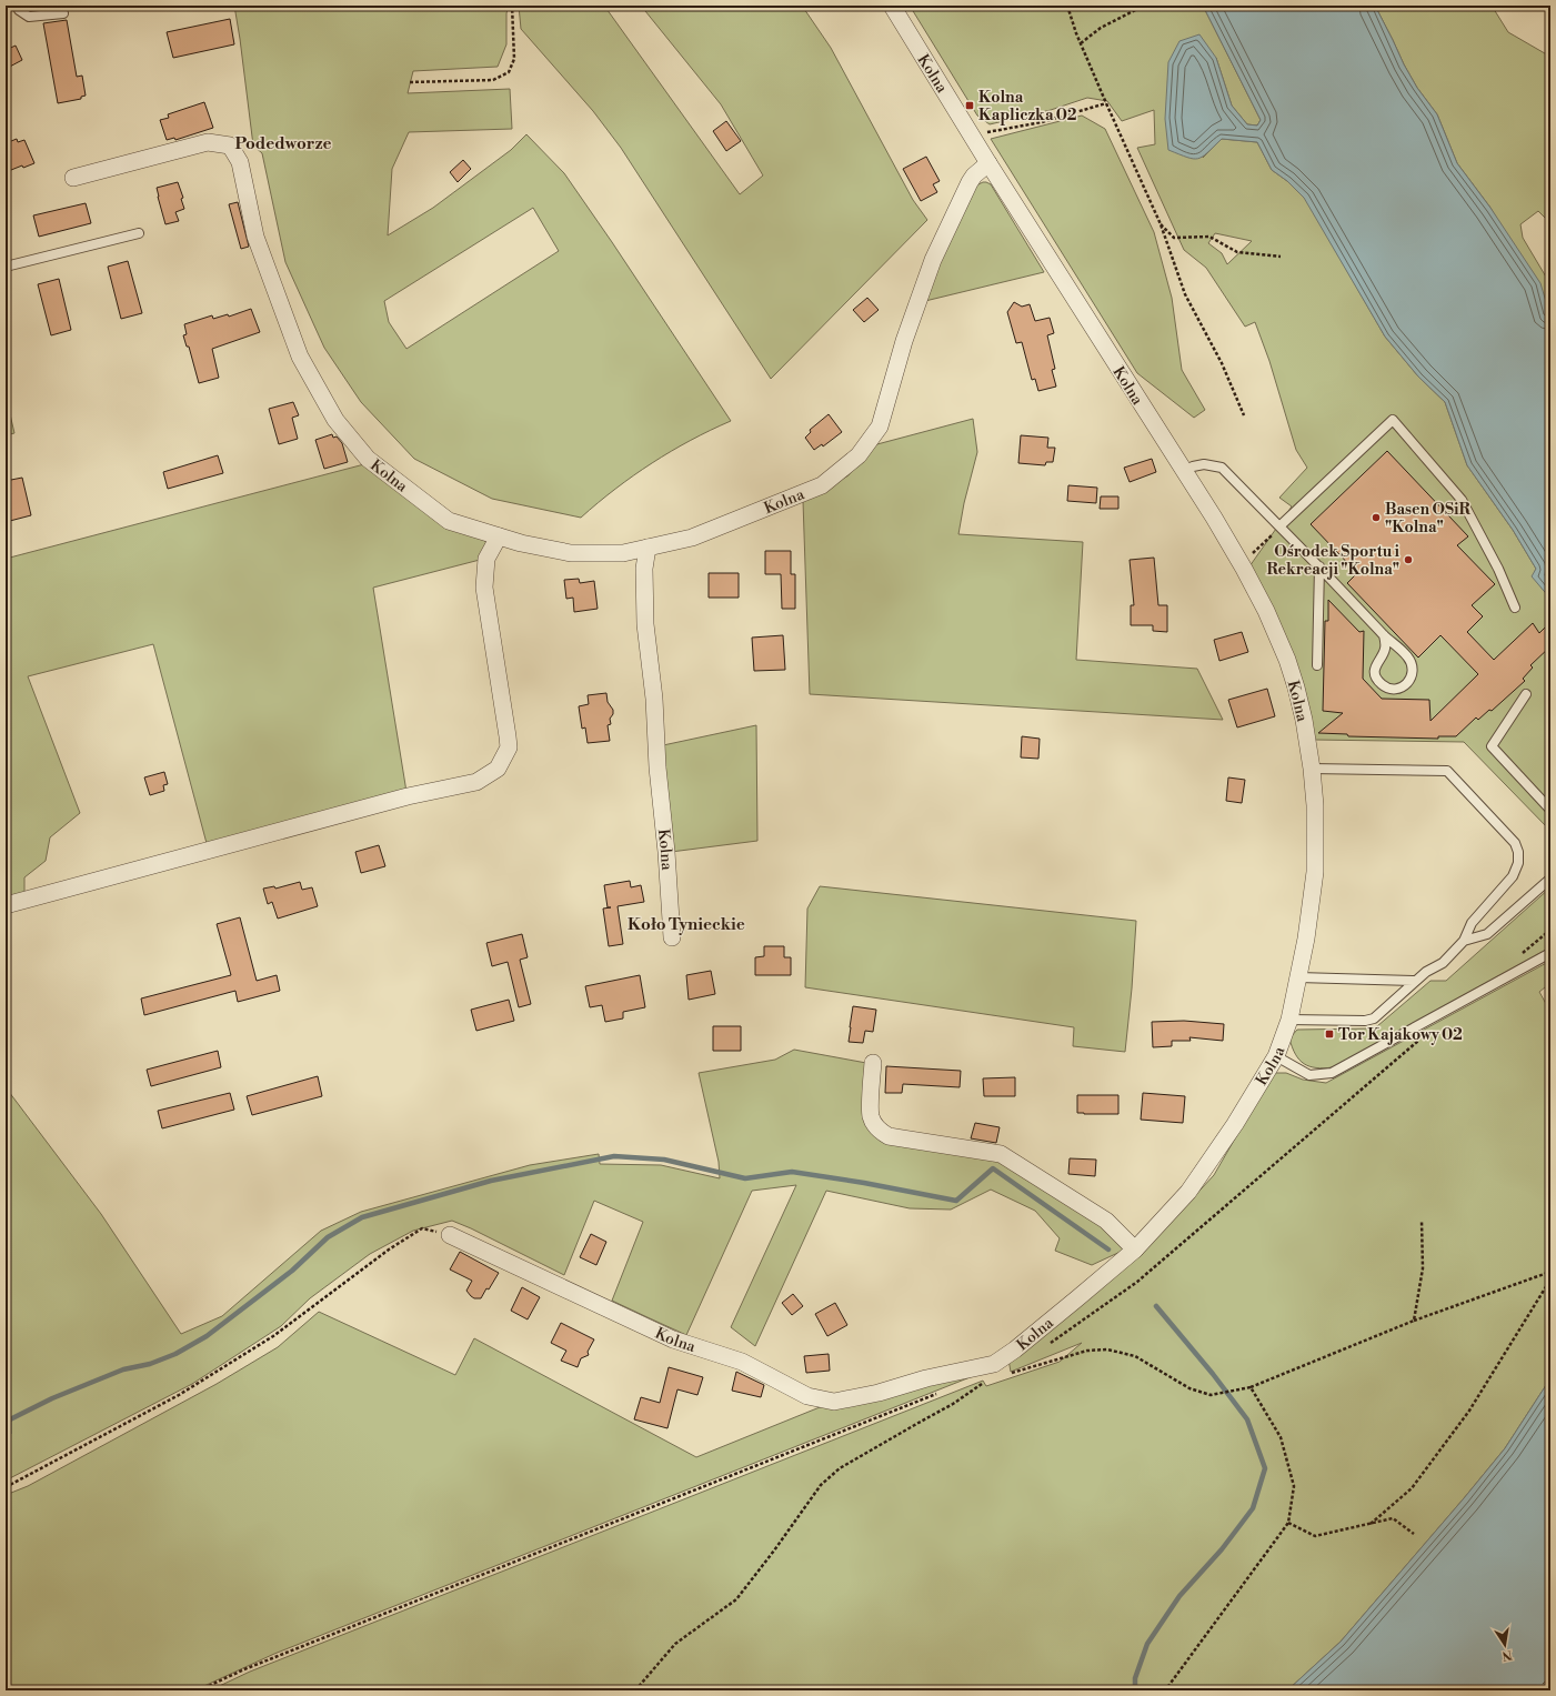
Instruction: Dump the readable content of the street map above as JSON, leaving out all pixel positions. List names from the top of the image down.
{
  "streets": {
    "street": ["Kolna"]
  },
  "districts": ["Podedworze", "Koło Tynieckie"],
  "places": {
    "transit": ["Kolna Kapliczka 02", "Tor Kajakowy 02"],
    "other": ["Basen OSiR \"Kolna\"", "Ośrodek Sportu i Rekreacji \"Kolna\""]
  },
  "north": "bottom"
}
